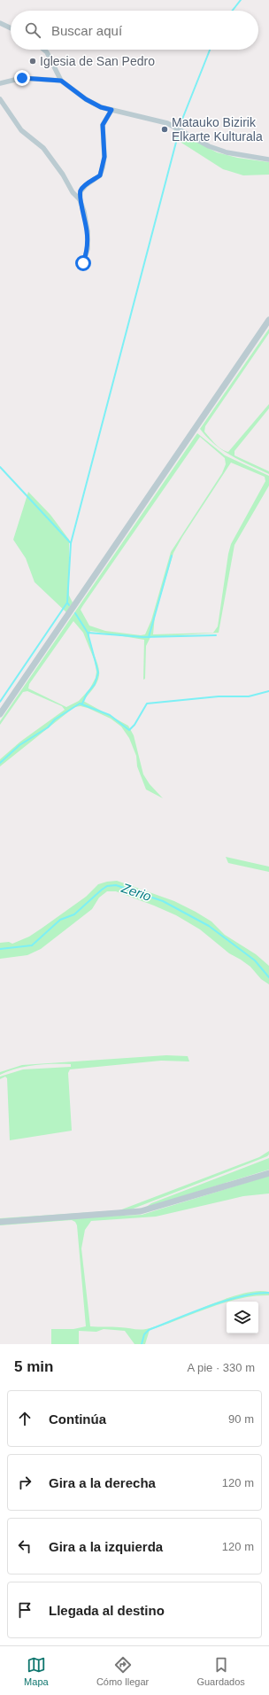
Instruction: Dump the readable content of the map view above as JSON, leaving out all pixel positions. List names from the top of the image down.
{
  "water": ["Zerio"],
  "places": ["Iglesia de San Pedro", "Matauko Bizirik Elkarte Kulturala"],
  "page": {
    "search": "Buscar aquí",
    "heading": ["5 min", "A pie · 330 m"],
    "list": [
      ["Continúa", "90 m"],
      ["Gira a la derecha", "120 m"],
      ["Gira a la izquierda", "120 m"],
      "Llegada al destino"
    ],
    "nav": ["Mapa", "Cómo llegar", "Guardados"]
  }
}
